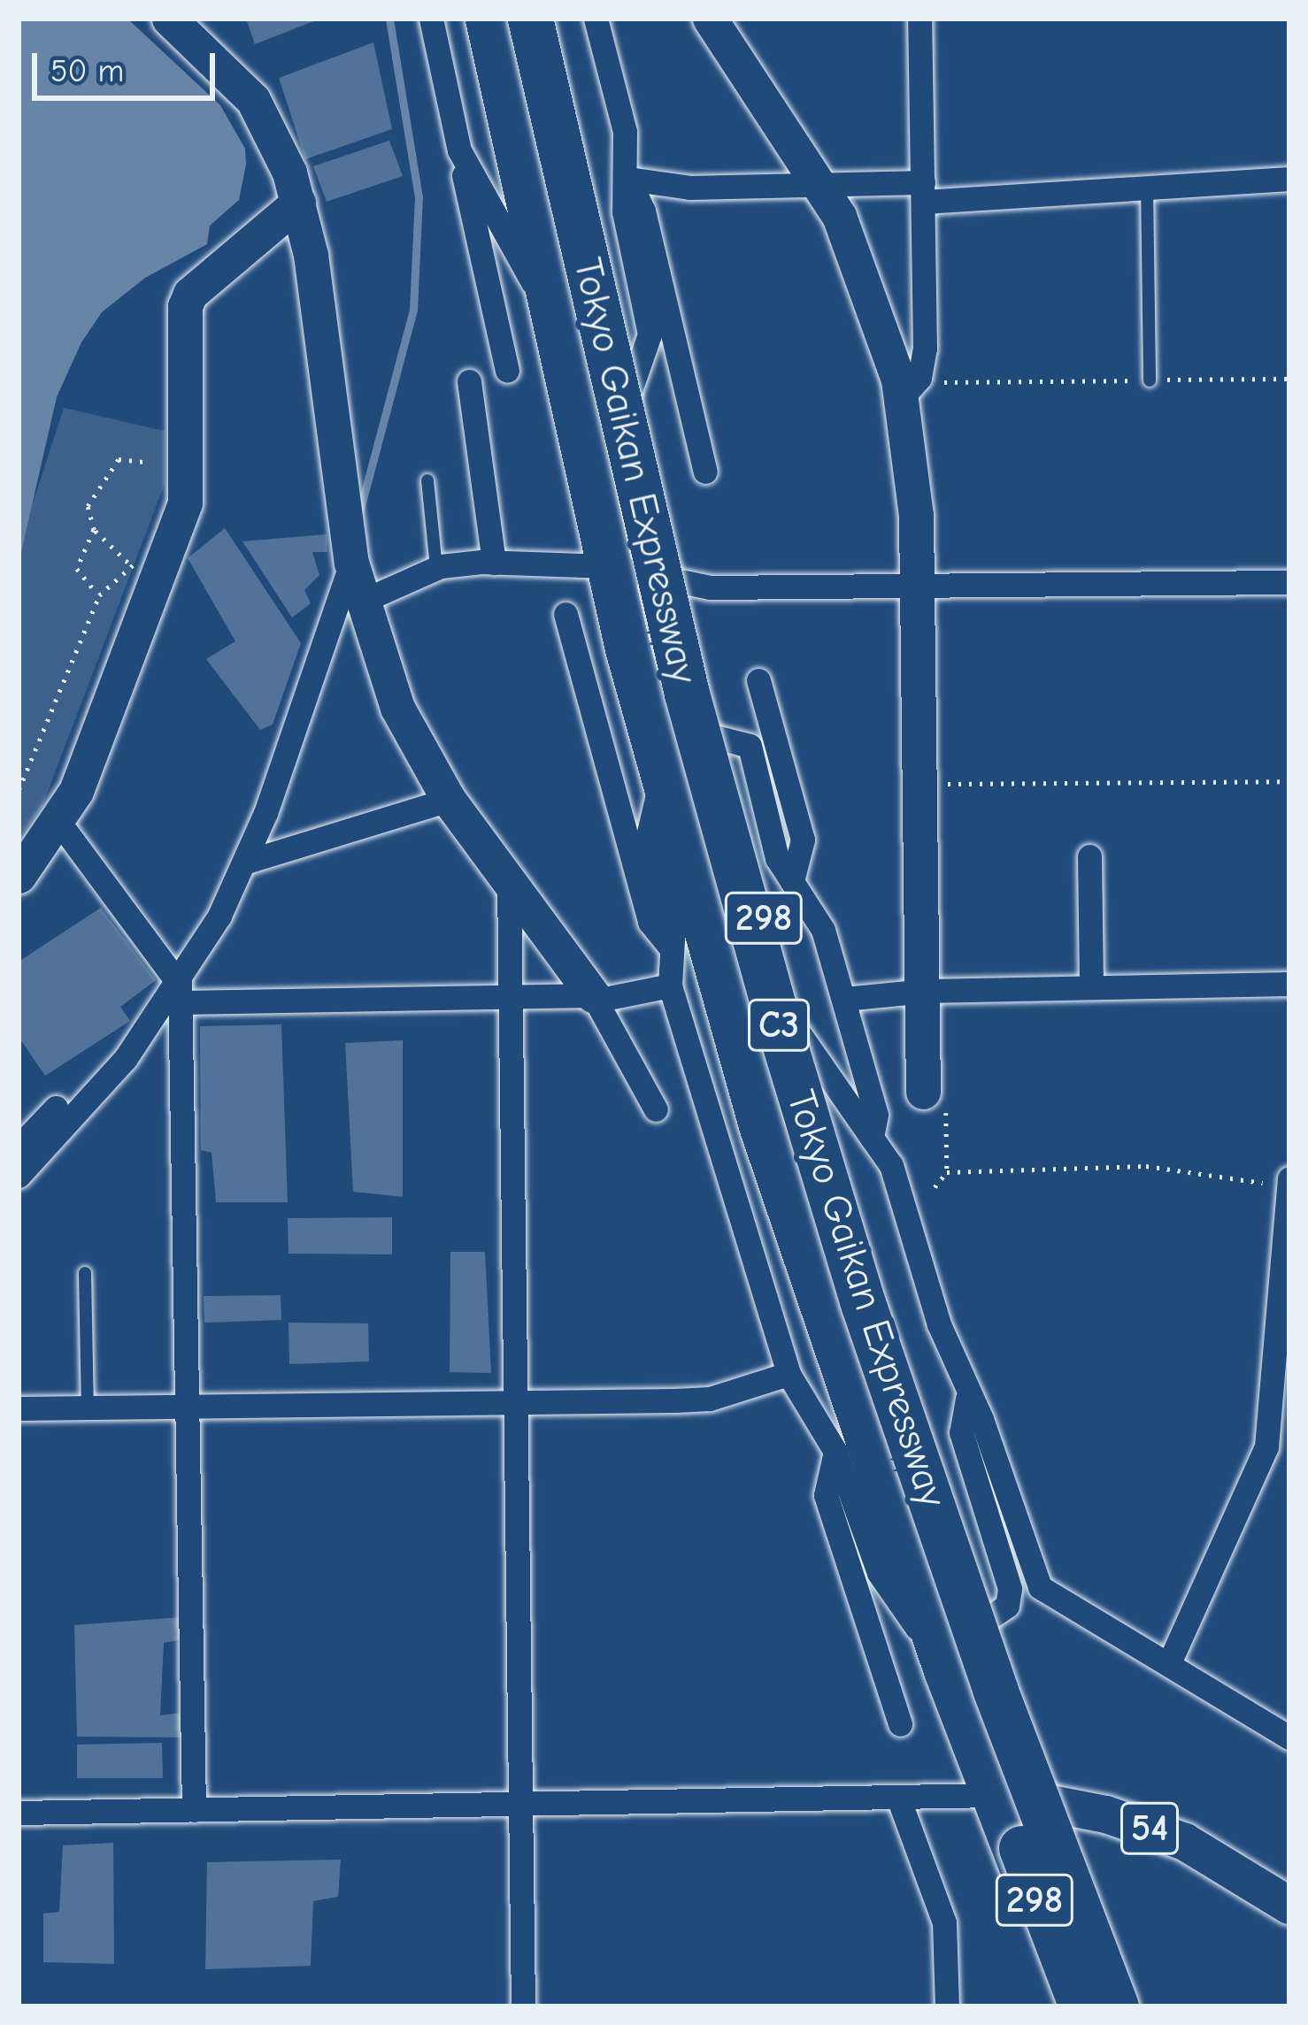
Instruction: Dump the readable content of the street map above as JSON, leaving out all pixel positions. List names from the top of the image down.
{
  "streets": {
    "highway": ["Tokyo Gaikan Expressway", "298", "C3"],
    "main road": ["54"]
  },
  "crossings": [
    ["Tokyo Gaikan Expressway", "298"],
    ["298", "54"]
  ],
  "scale_bar": "50 m"
}
